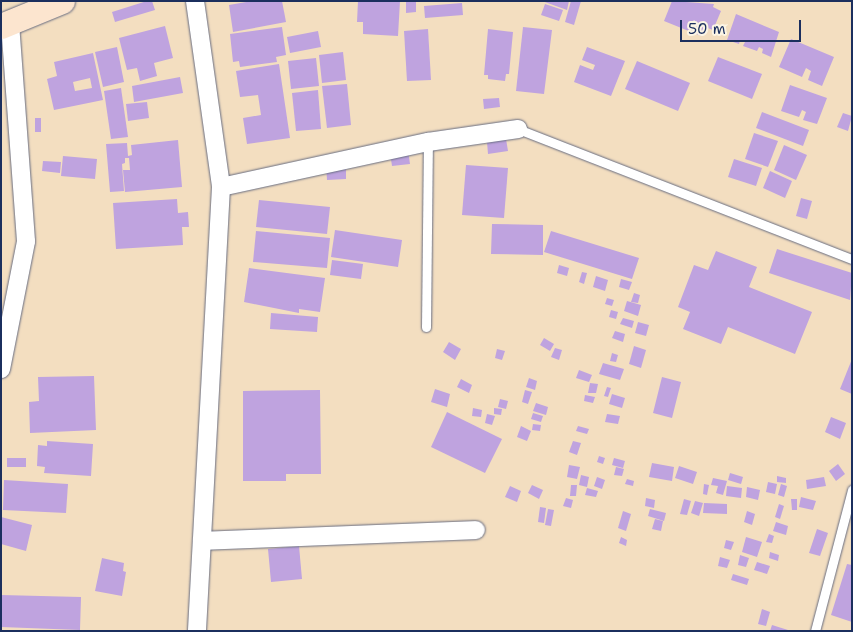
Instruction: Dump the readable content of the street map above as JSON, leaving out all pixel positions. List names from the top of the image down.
{
  "scale_bar": "50 m"
}
